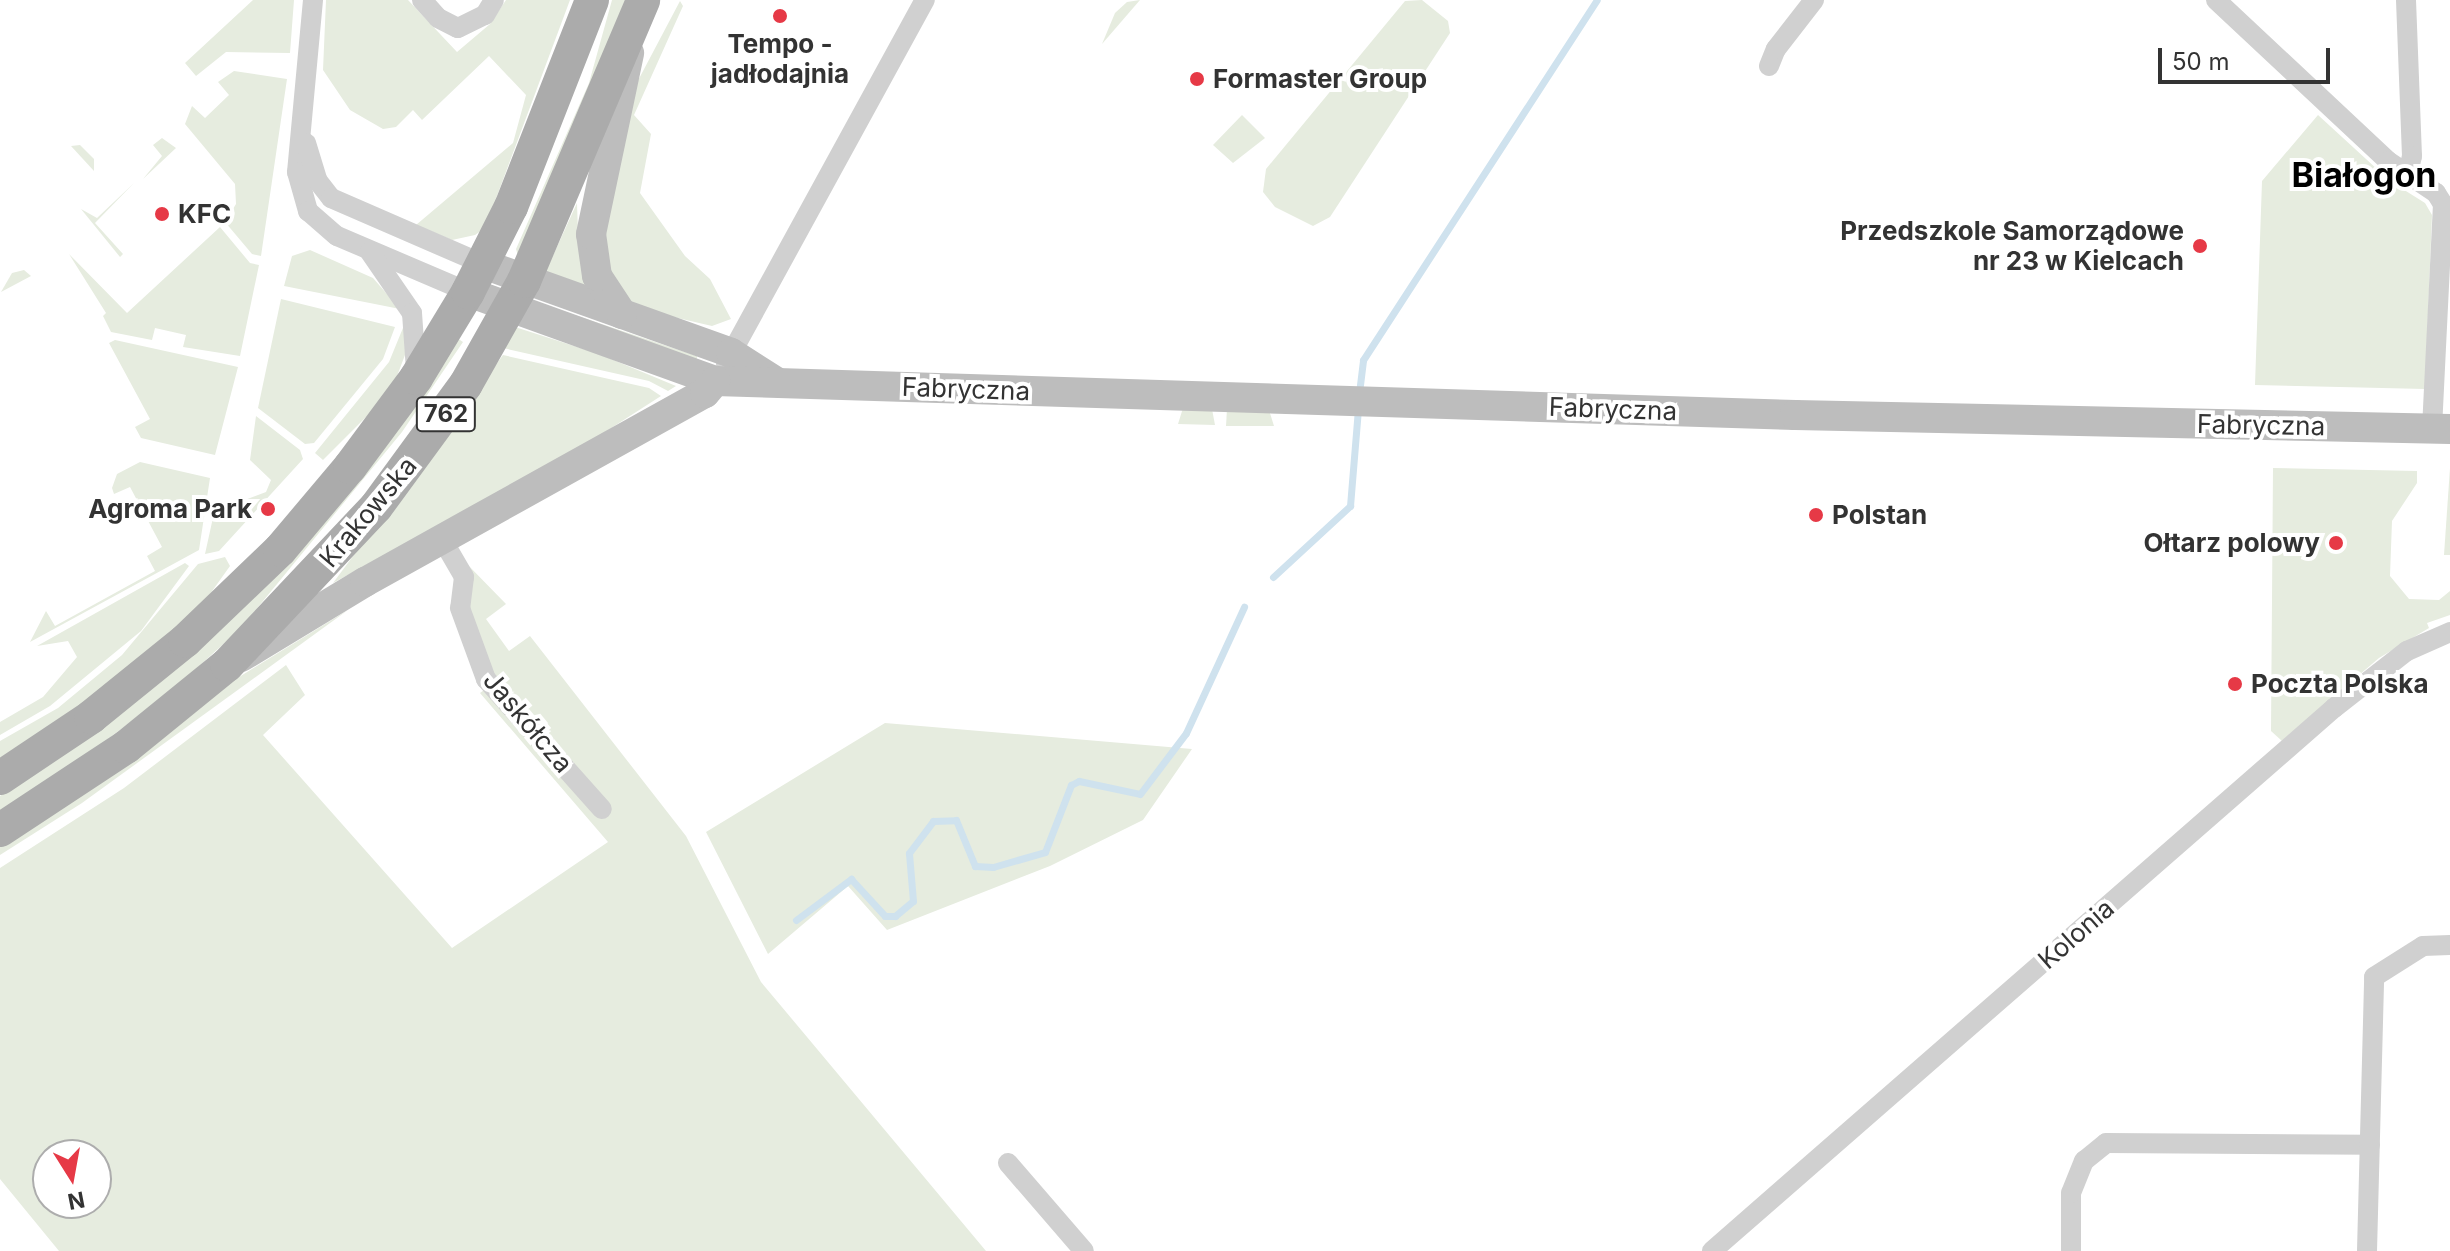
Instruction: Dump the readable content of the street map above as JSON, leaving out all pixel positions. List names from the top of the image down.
{
  "streets": {
    "main road": ["Fabryczna", "762", "Krakowska"],
    "street": ["Jaskółcza", "Kolonia"]
  },
  "crossings": [
    ["Fabryczna", "Krakowska"]
  ],
  "districts": ["Białogon"],
  "places": [
    "Tempo - jadłodajnia",
    "Formaster Group",
    "KFC",
    "Przedszkole Samorządowe nr 23 w Kielcach",
    "Agroma Park",
    "Polstan",
    "Ołtarz polowy",
    "Poczta Polska"
  ],
  "scale_bar": "50 m",
  "north": "bottom"
}
